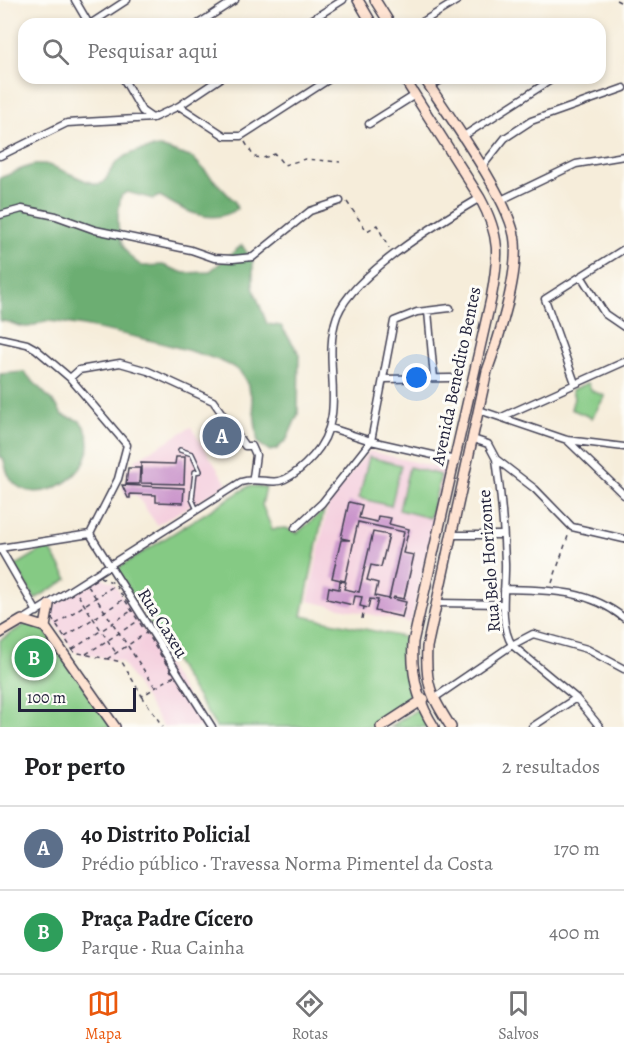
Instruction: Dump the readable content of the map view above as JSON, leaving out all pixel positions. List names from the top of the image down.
{
  "streets": {
    "street": ["Avenida Benedito Bentes", "Rua Belo Horizonte", "Rua Caxeu"]
  },
  "scale_bar": "100 m",
  "page": {
    "search": "Pesquisar aqui",
    "pins": ["A", "B"],
    "scale": "100 m",
    "heading": ["Por perto", "2 resultados"],
    "list": [
      {
        "mark": "A",
        "name": "4o Distrito Policial",
        "note": "Prédio público · Travessa Norma Pimentel da Costa",
        "value": "170 m"
      },
      {
        "mark": "B",
        "name": "Praça Padre Cícero",
        "note": "Parque · Rua Cainha",
        "value": "400 m"
      }
    ],
    "nav": ["Mapa", "Rotas", "Salvos"]
  }
}
